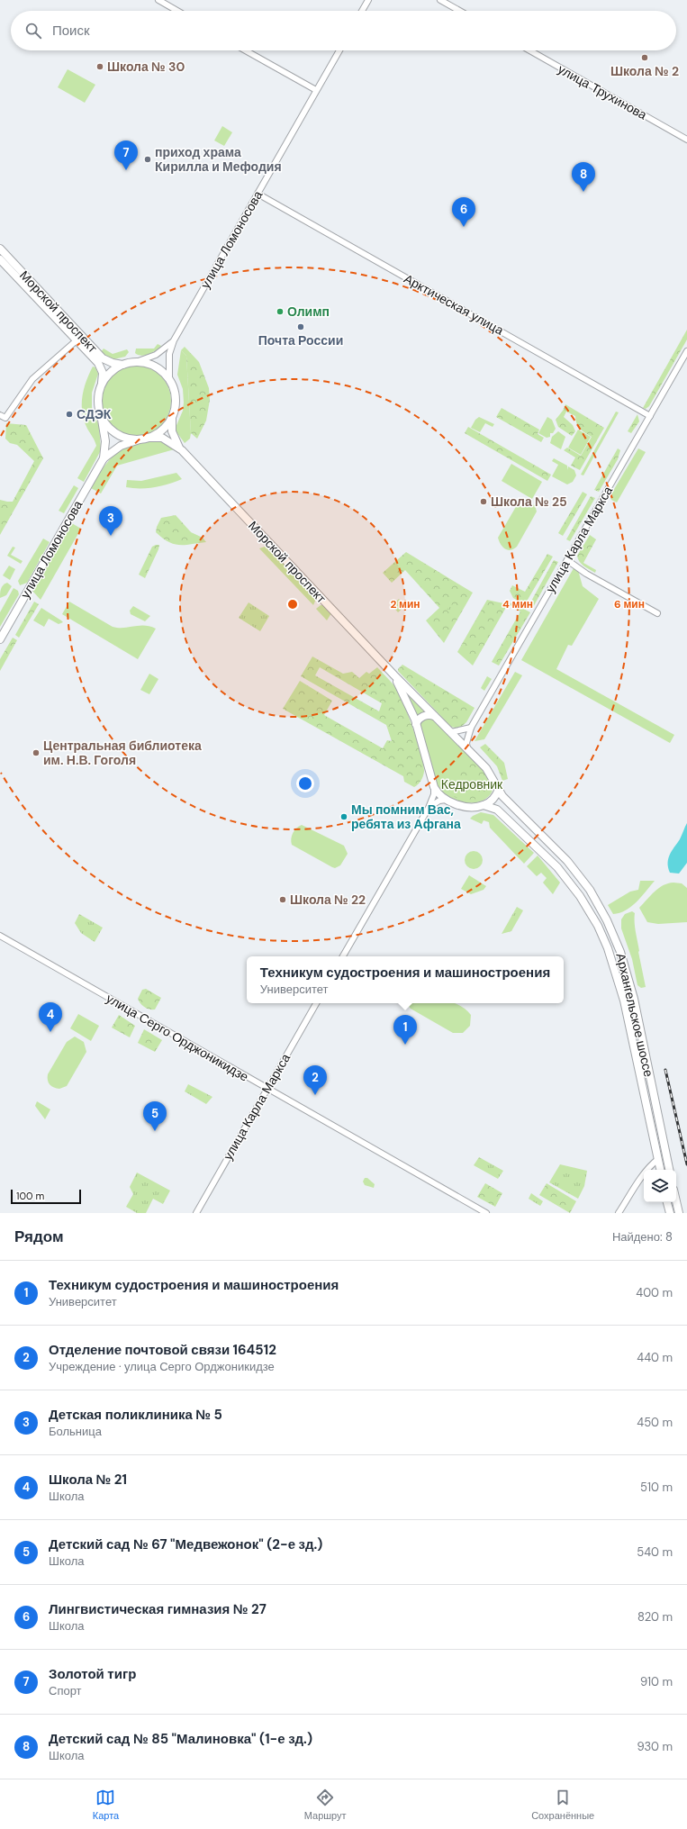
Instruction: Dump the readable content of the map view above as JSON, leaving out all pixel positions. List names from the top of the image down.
{
  "streets": {
    "main road": ["улица Ломоносова", "Морской проспект", "Архангельское шоссе"],
    "street": [
      "улица Трухинова",
      "Арктическая улица",
      "улица Карла Маркса",
      "улица Серго Орджоникидзе"
    ]
  },
  "crossings": [
    ["улица Ломоносова", "Арктическая улица"],
    ["Арктическая улица", "улица Карла Маркса"],
    ["Морской проспект", "Архангельское шоссе"],
    ["улица Карла Маркса", "Архангельское шоссе"],
    ["улица Карла Маркса", "улица Серго Орджоникидзе"]
  ],
  "parks": ["Кедровник"],
  "places": [
    "Школа № 2",
    "Школа № 30",
    "приход храма Кирилла и Мефодия",
    "Олимп",
    "Почта России",
    "СДЭК",
    "Школа № 25",
    "Центральная библиотека им. Н.В. Гоголя",
    "Мы помним Вас, ребята из Афгана",
    "Школа № 22"
  ],
  "scale_bar": "100 m",
  "page": {
    "search": "Поиск",
    "pins": [
      "7",
      "8",
      "6",
      "3",
      "4",
      "1",
      "2",
      "5"
    ],
    "popup": ["Техникум судостроения и машиностроения", "Университет"],
    "scale": "100 m",
    "heading": ["Рядом", "Найдено: 8"],
    "list": [
      {
        "mark": "1",
        "name": "Техникум судостроения и машиностроения",
        "note": "Университет",
        "value": "400 m"
      },
      {
        "mark": "2",
        "name": "Отделение почтовой связи 164512",
        "note": "Учреждение · улица Серго Орджоникидзе",
        "value": "440 m"
      },
      {
        "mark": "3",
        "name": "Детская поликлиника № 5",
        "note": "Больница",
        "value": "450 m"
      },
      {
        "mark": "4",
        "name": "Школа № 21",
        "note": "Школа",
        "value": "510 m"
      },
      {
        "mark": "5",
        "name": "Детский сад № 67 \"Медвежонок\" (2-е зд.)",
        "note": "Школа",
        "value": "540 m"
      },
      {
        "mark": "6",
        "name": "Лингвистическая гимназия № 27",
        "note": "Школа",
        "value": "820 m"
      },
      {
        "mark": "7",
        "name": "Золотой тигр",
        "note": "Спорт",
        "value": "910 m"
      },
      {
        "mark": "8",
        "name": "Детский сад № 85 \"Малиновка\" (1-е зд.)",
        "note": "Школа",
        "value": "930 m"
      }
    ],
    "nav": ["Карта", "Маршрут", "Сохранённые"]
  },
  "rings": ["2 мин", "4 мин", "6 мин"]
}
